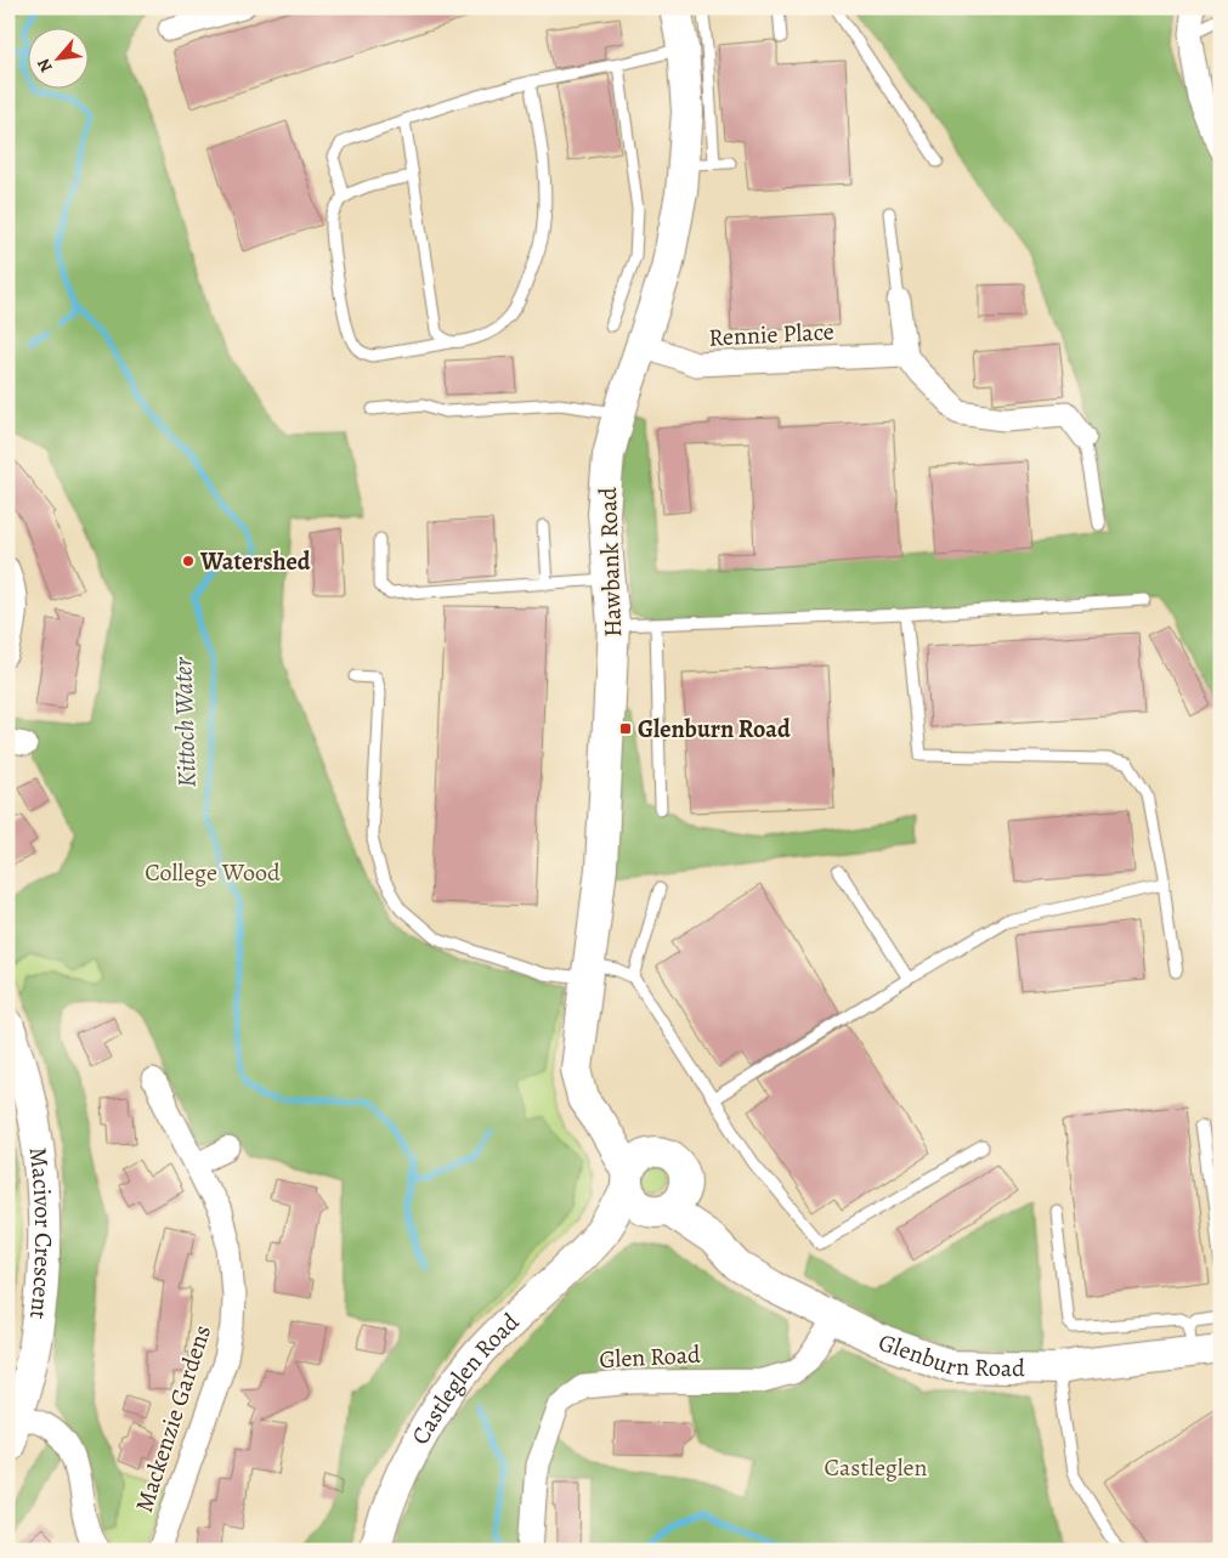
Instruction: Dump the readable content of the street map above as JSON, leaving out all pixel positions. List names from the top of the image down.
{
  "streets": {
    "street": [
      "Rennie Place",
      "Hawbank Road",
      "Macivor Crescent",
      "Glenburn Road",
      "Glen Road",
      "Castleglen Road",
      "Mackenzie Gardens"
    ]
  },
  "crossings": [
    ["Rennie Place", "Hawbank Road"],
    ["Hawbank Road", "Glenburn Road"],
    ["Hawbank Road", "Castleglen Road"],
    ["Glenburn Road", "Glen Road"],
    ["Glenburn Road", "Castleglen Road"]
  ],
  "water": ["Kittoch Water"],
  "parks": ["College Wood", "Castleglen"],
  "places": {
    "other": ["Watershed"],
    "transit": ["Glenburn Road"]
  },
  "north": "bottom left"
}
